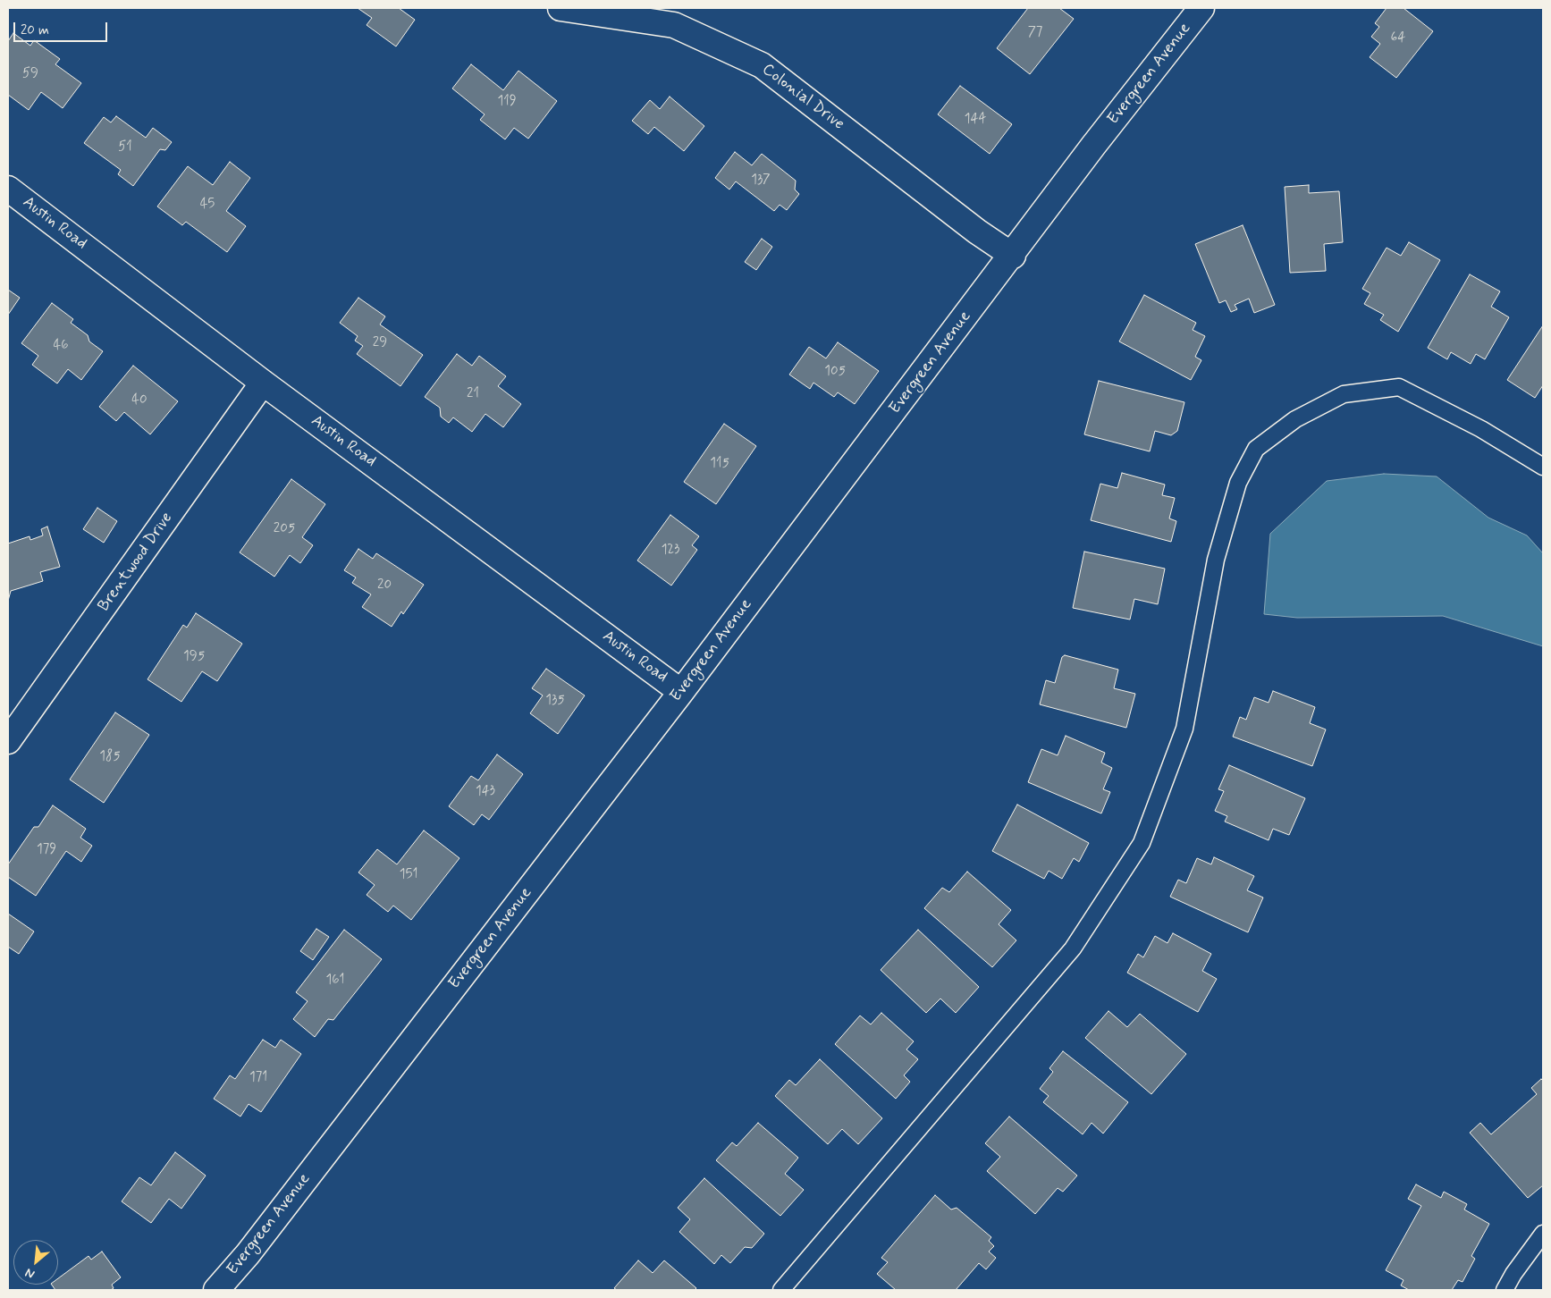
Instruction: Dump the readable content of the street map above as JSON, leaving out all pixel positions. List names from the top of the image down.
{
  "streets": {
    "street": [
      "Evergreen Avenue",
      "Colonial Drive",
      "Austin Road",
      "Brentwood Drive"
    ]
  },
  "crossings": [
    ["Evergreen Avenue", "Colonial Drive"],
    ["Evergreen Avenue", "Austin Road"],
    ["Austin Road", "Brentwood Drive"]
  ],
  "house_numbers": [
    "77",
    "64",
    "59",
    "119",
    "144",
    "51",
    "137",
    "45",
    "29",
    "46",
    "105",
    "21",
    "40",
    "115",
    "205",
    "123",
    "20",
    "195",
    "135",
    "185",
    "143",
    "179",
    "151",
    "161",
    "171"
  ],
  "scale_bar": "20 m",
  "north": "bottom left"
}
